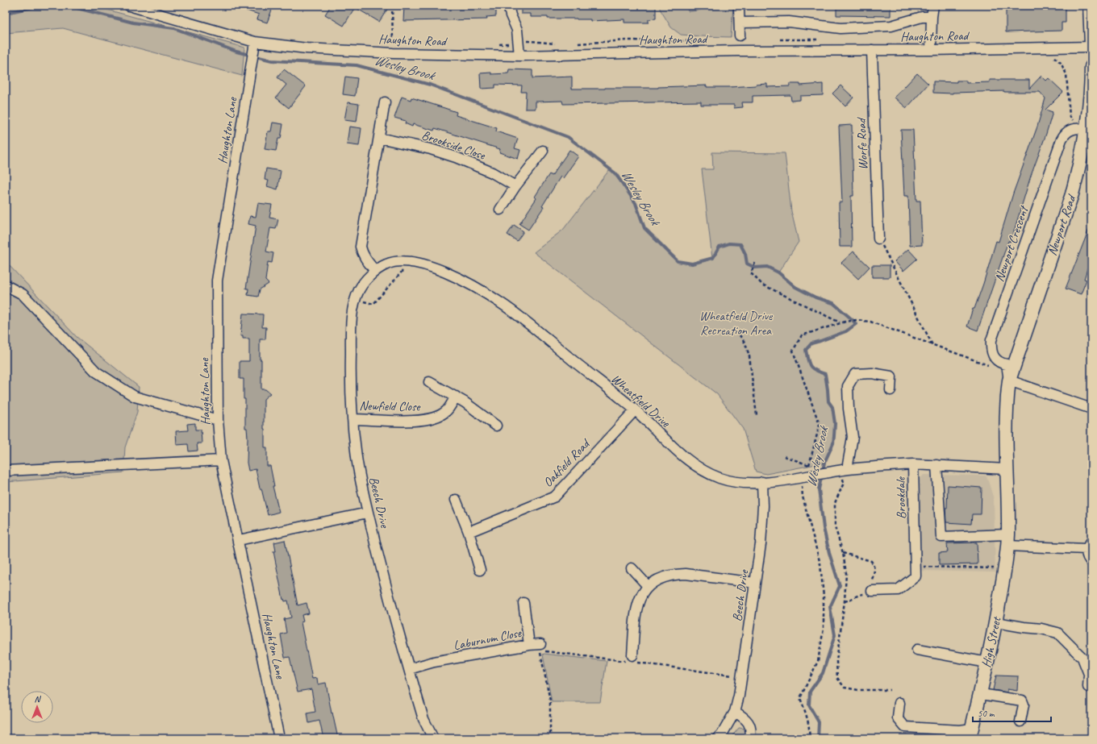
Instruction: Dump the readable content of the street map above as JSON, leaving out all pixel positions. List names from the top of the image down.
{
  "streets": {
    "main road": ["Newport Road", "High Street"],
    "street": [
      "Haughton Road",
      "Haughton Lane",
      "Worfe Road",
      "Brookside Close",
      "Newport Crescent",
      "Wheatfield Drive",
      "Newfield Close",
      "Oakfield Road",
      "Brookdale",
      "Beech Drive",
      "Laburnum Close"
    ]
  },
  "crossings": [
    ["Haughton Road", "Haughton Lane"],
    ["Haughton Road", "Worfe Road"],
    ["Newport Road", "Newport Crescent"],
    ["Newport Road", "High Street"],
    ["Newport Crescent", "High Street"],
    ["Wheatfield Drive", "Oakfield Road"],
    ["Wheatfield Drive", "Brookdale"],
    ["Wheatfield Drive", "Beech Drive"],
    ["Newfield Close", "Beech Drive"],
    ["Brookdale", "High Street"],
    ["Beech Drive", "Laburnum Close"]
  ],
  "water": ["Wesley Brook"],
  "parks": ["Wheatfield Drive Recreation Area"],
  "scale_bar": "50 m",
  "north": "top"
}
